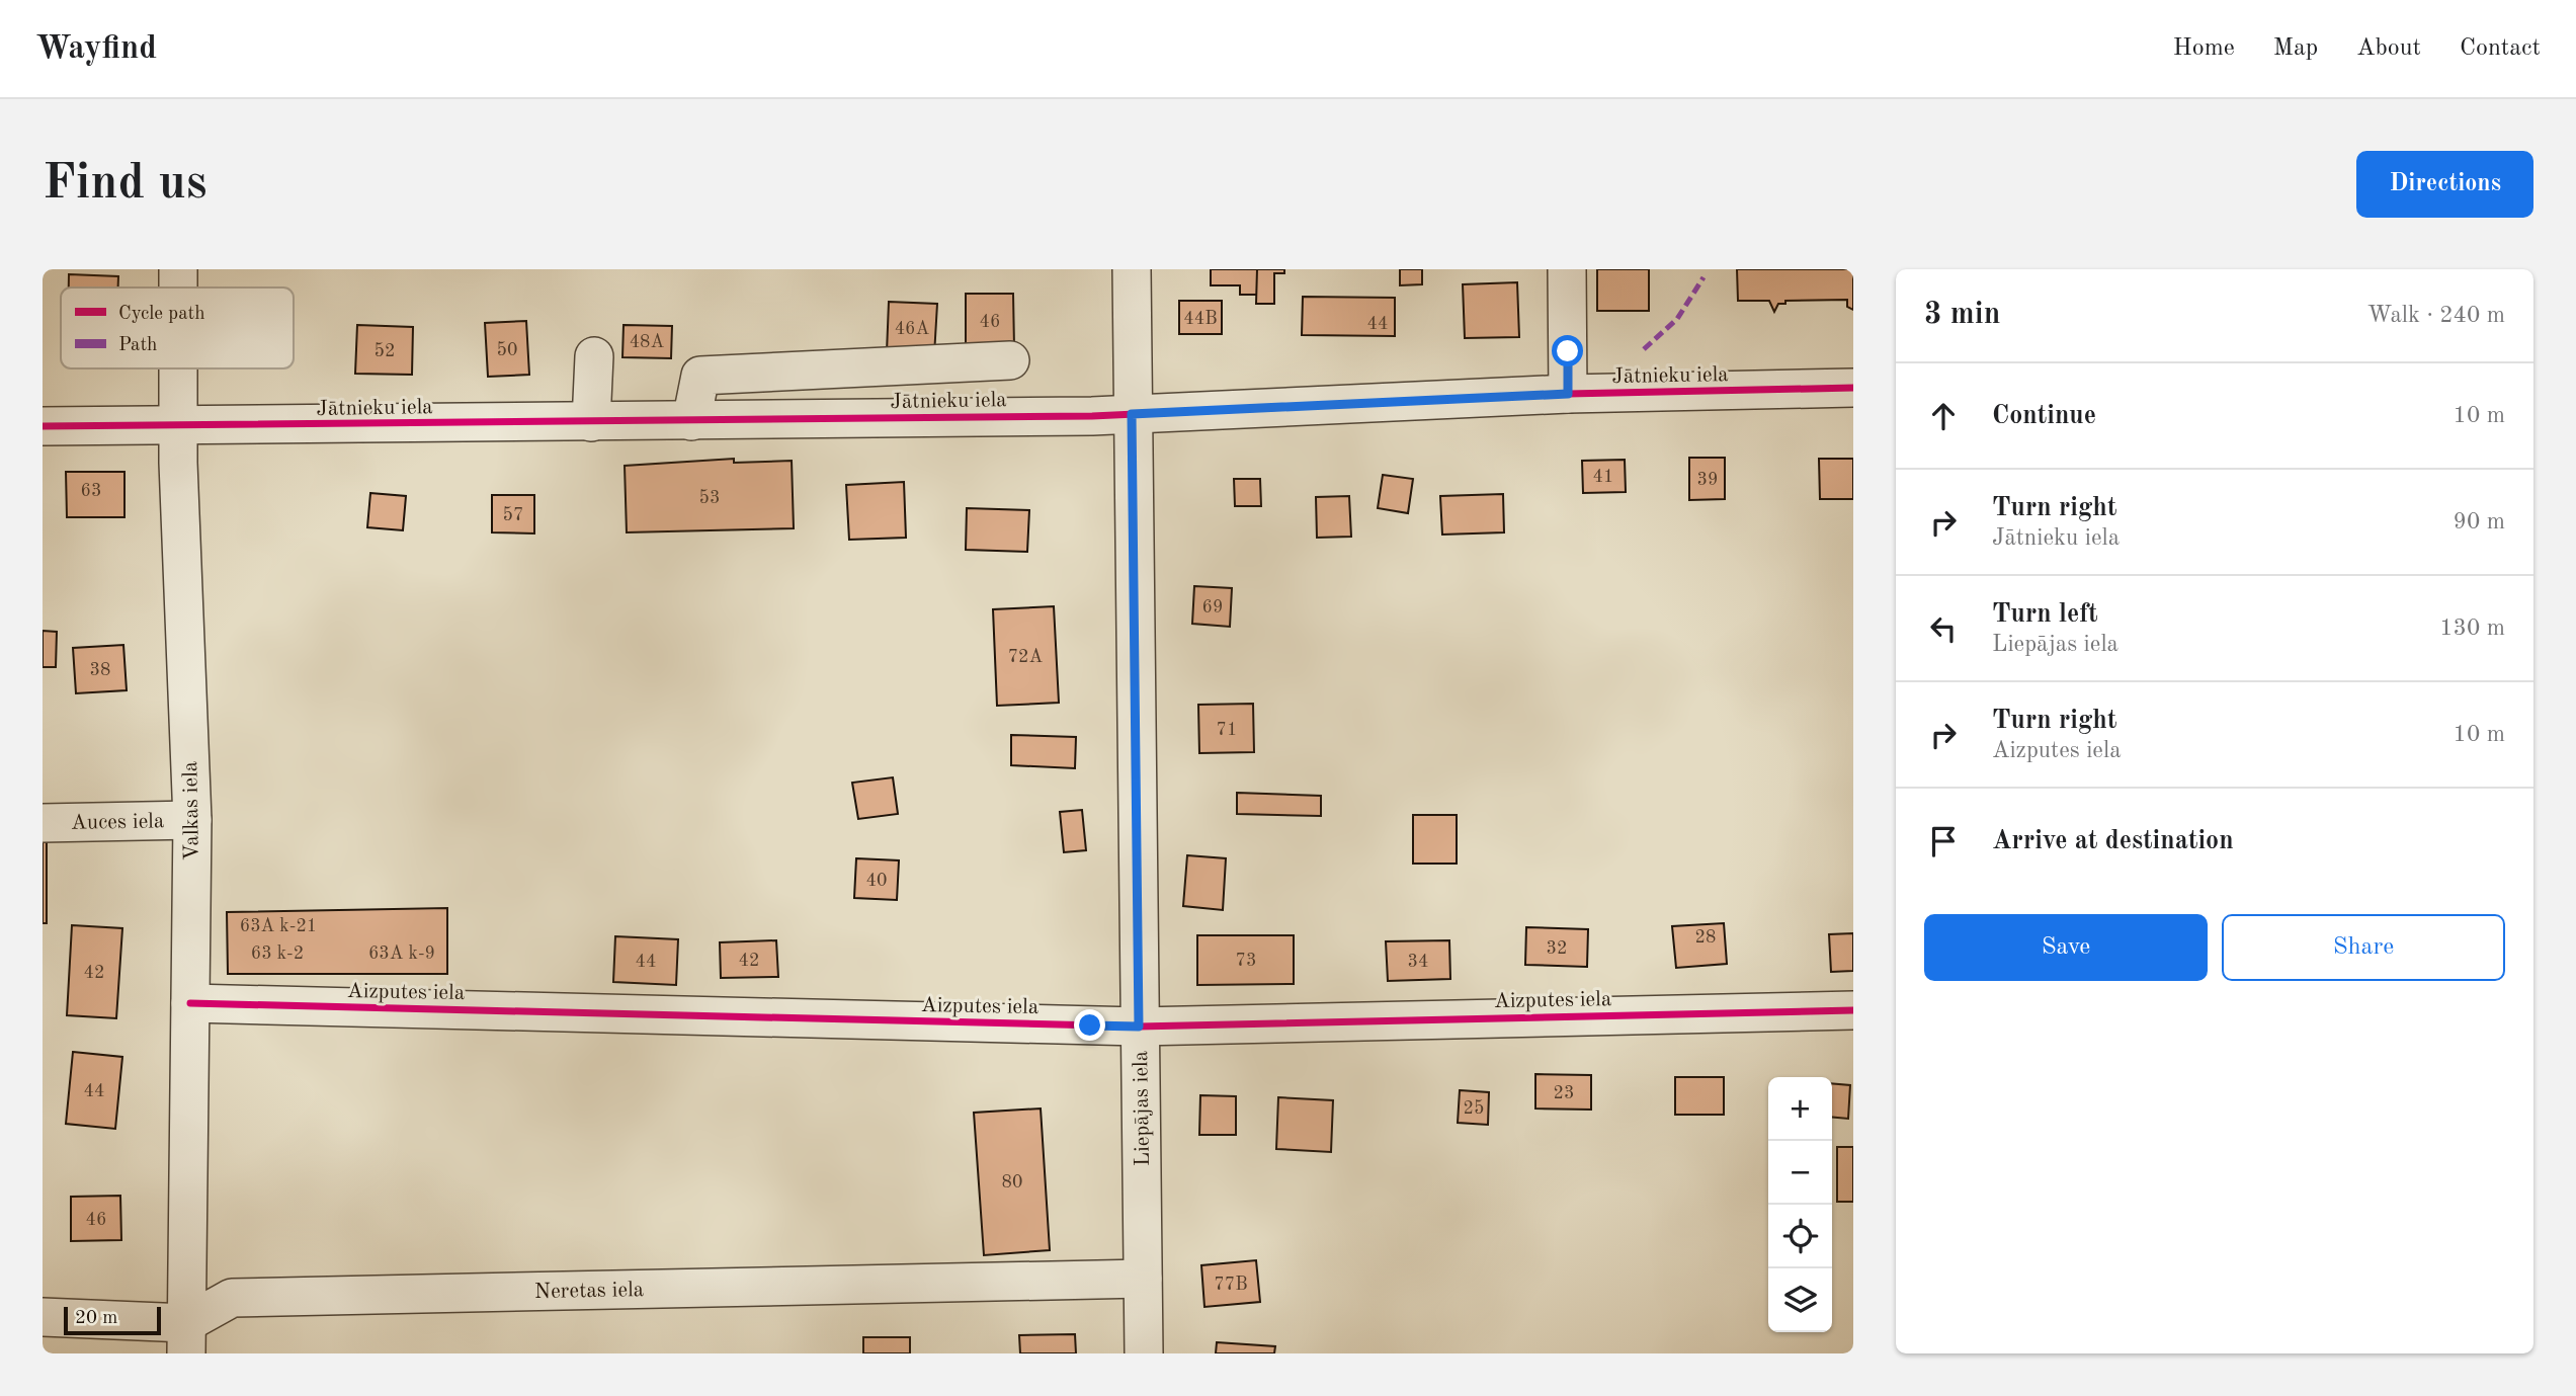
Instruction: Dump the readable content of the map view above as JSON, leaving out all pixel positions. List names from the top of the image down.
{
  "streets": {
    "street": [
      "Jātnieku iela",
      "Valkas iela",
      "Auces iela",
      "Aizputes iela",
      "Liepājas iela",
      "Neretas iela"
    ]
  },
  "crossings": [
    ["Jātnieku iela", "Valkas iela"],
    ["Jātnieku iela", "Liepājas iela"],
    ["Valkas iela", "Auces iela"],
    ["Valkas iela", "Aizputes iela"],
    ["Valkas iela", "Neretas iela"],
    ["Aizputes iela", "Liepājas iela"],
    ["Liepājas iela", "Neretas iela"]
  ],
  "house_numbers": [
    "44B",
    "46",
    "44",
    "46A",
    "48A",
    "50",
    "52",
    "41",
    "39",
    "63",
    "53",
    "57",
    "69",
    "72A",
    "38",
    "71",
    "40",
    "63A k-21",
    "28",
    "32",
    "63 k-2",
    "63A k-9",
    "42",
    "73",
    "44",
    "34",
    "42",
    "44",
    "23",
    "25",
    "80",
    "46",
    "77B"
  ],
  "legend": ["Cycle path", "Path"],
  "scale_bar": "20 m",
  "page": {
    "header": "Wayfind",
    "nav": [
      "Home",
      "Map",
      "About",
      "Contact"
    ],
    "buttons": [
      "Directions",
      ["Save", "Share"]
    ],
    "title": "Find us",
    "heading": ["3 min", "Walk · 240 m"],
    "list": [
      ["Continue", "10 m"],
      ["Turn right", "Jātnieku iela", "90 m"],
      ["Turn left", "Liepājas iela", "130 m"],
      ["Turn right", "Aizputes iela", "10 m"],
      "Arrive at destination"
    ],
    "map_buttons": ["+", "−"],
    "scale": "20 m"
  }
}
